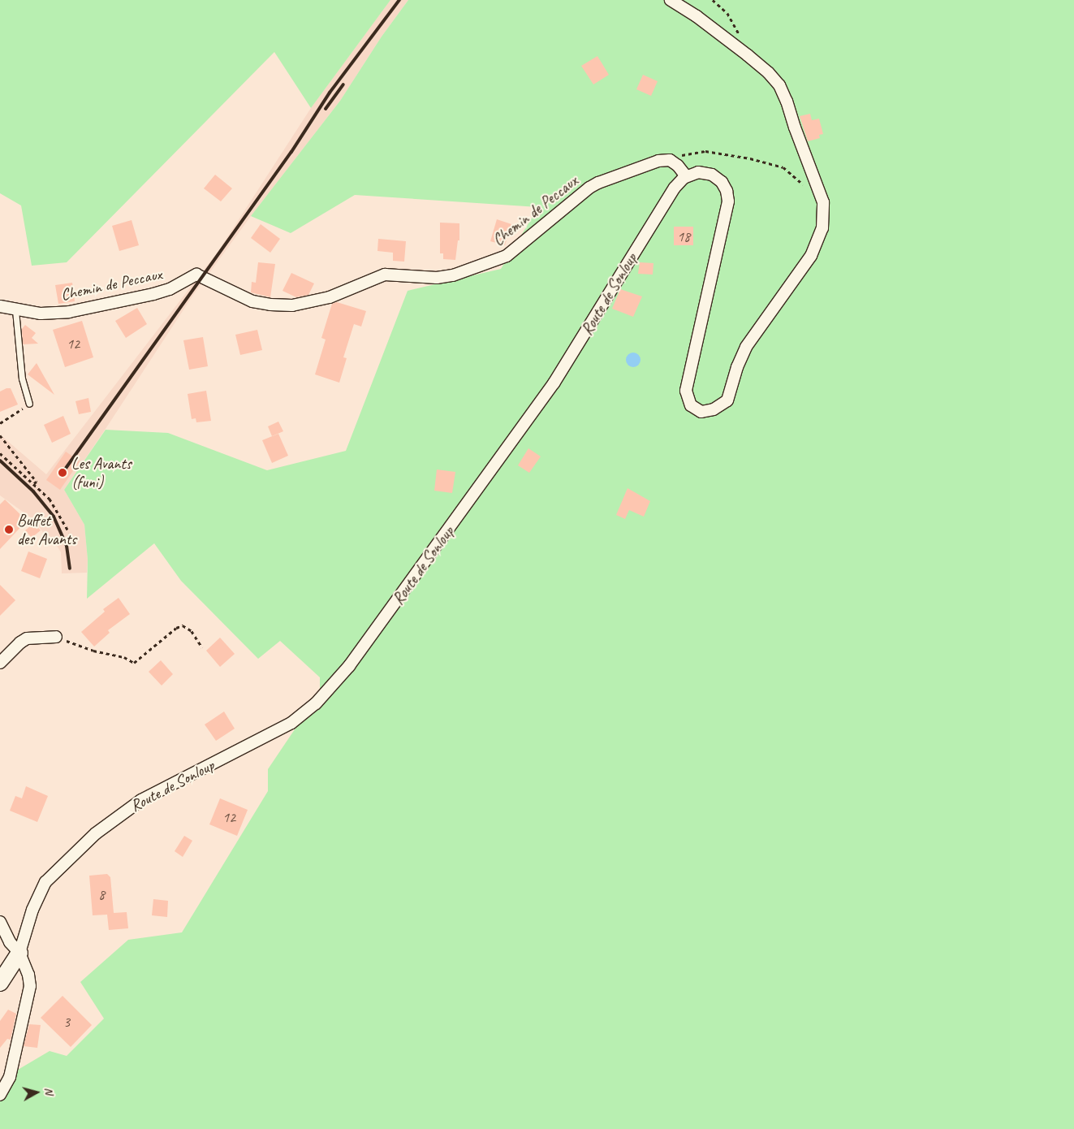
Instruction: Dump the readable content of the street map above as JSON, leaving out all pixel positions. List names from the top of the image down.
{
  "streets": {
    "street": ["Chemin de Peccaux", "Route de Sonloup"]
  },
  "places": ["Les Avants (funi)", "Buffet des Avants"],
  "house_numbers": [
    "18",
    "12",
    "12",
    "8",
    "3"
  ],
  "north": "right"
}
